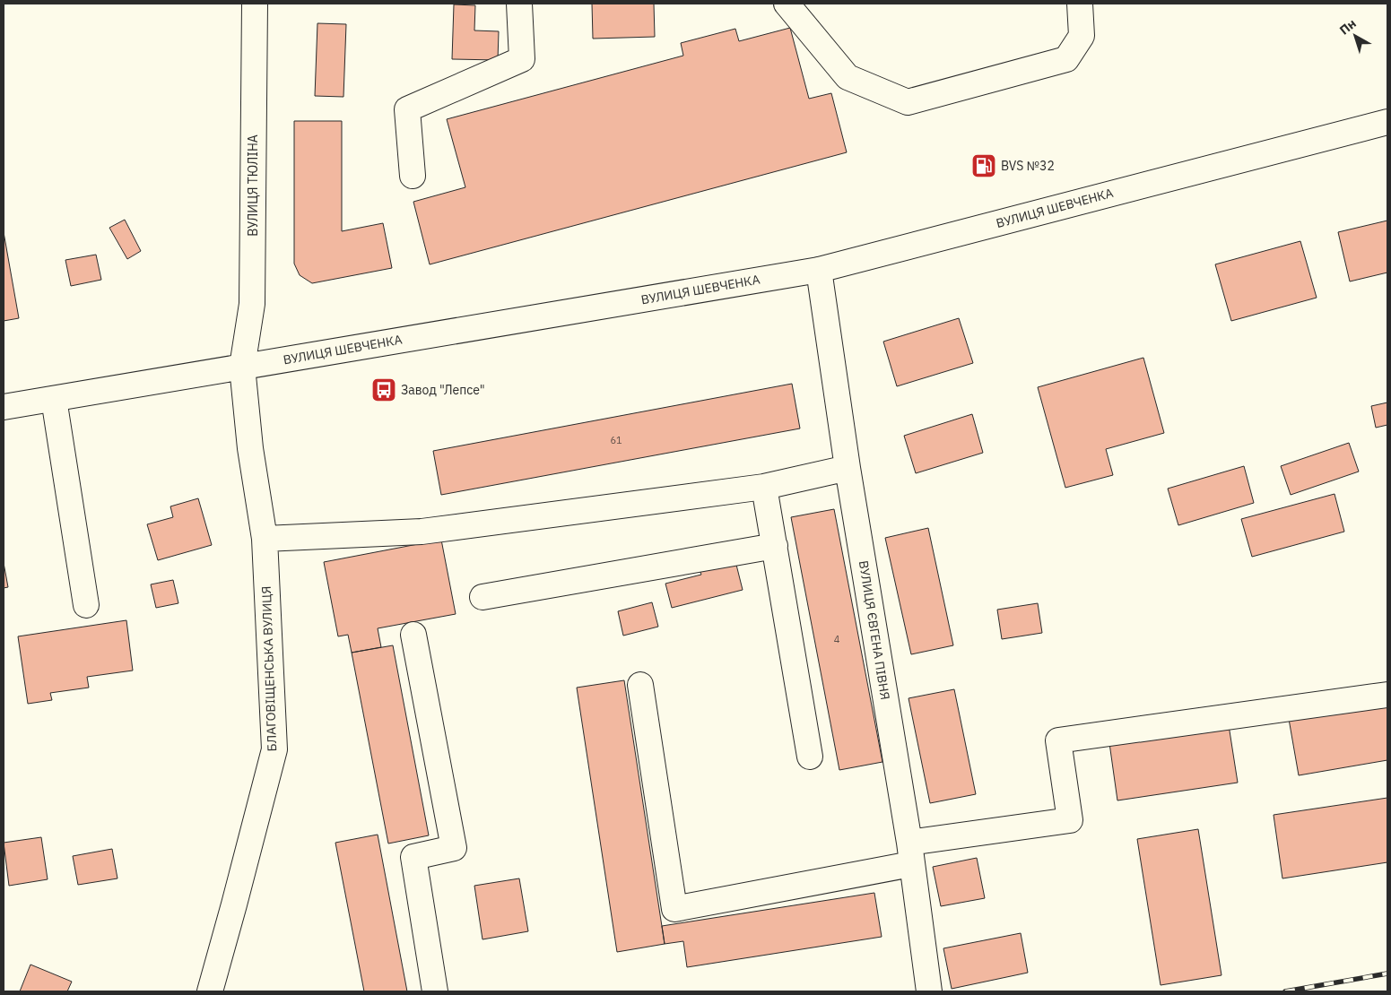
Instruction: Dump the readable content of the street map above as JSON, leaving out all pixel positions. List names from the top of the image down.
{
  "streets": {
    "street": [
      "ВУЛИЦЯ ТЮЛІНА",
      "ВУЛИЦЯ ШЕВЧЕНКА",
      "ВУЛИЦЯ ЄВГЕНА ПІВНЯ",
      "БЛАГОВІЩЕНСЬКА ВУЛИЦЯ"
    ]
  },
  "crossings": [
    ["ВУЛИЦЯ ТЮЛІНА", "ВУЛИЦЯ ШЕВЧЕНКА"],
    ["ВУЛИЦЯ ТЮЛІНА", "БЛАГОВІЩЕНСЬКА ВУЛИЦЯ"],
    ["ВУЛИЦЯ ШЕВЧЕНКА", "ВУЛИЦЯ ЄВГЕНА ПІВНЯ"],
    ["ВУЛИЦЯ ШЕВЧЕНКА", "БЛАГОВІЩЕНСЬКА ВУЛИЦЯ"]
  ],
  "places": {
    "fuel station": ["BVS №32"],
    "bus stop": ["Завод \"Лепсе\""]
  },
  "house_numbers": ["61", "4"],
  "north": "top left"
}
